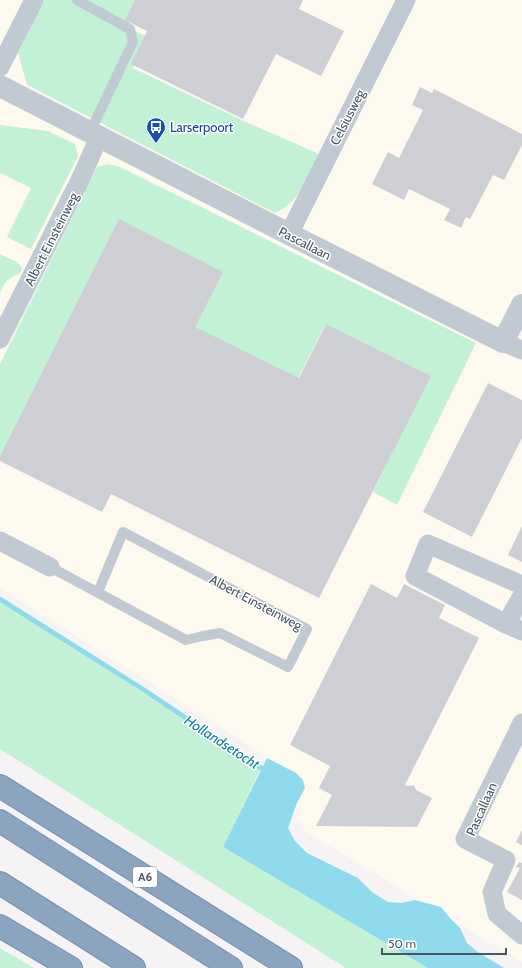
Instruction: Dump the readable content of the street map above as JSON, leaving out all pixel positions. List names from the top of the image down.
{
  "streets": {
    "highway": ["A6"],
    "street": ["Celsiusweg", "Albert Einsteinweg", "Pascallaan"]
  },
  "crossings": [
    ["Celsiusweg", "Pascallaan"],
    ["Albert Einsteinweg", "Pascallaan"]
  ],
  "water": ["Hollandsetocht"],
  "places": {
    "bus stop": ["Larserpoort"]
  },
  "scale_bar": "50 m"
}
